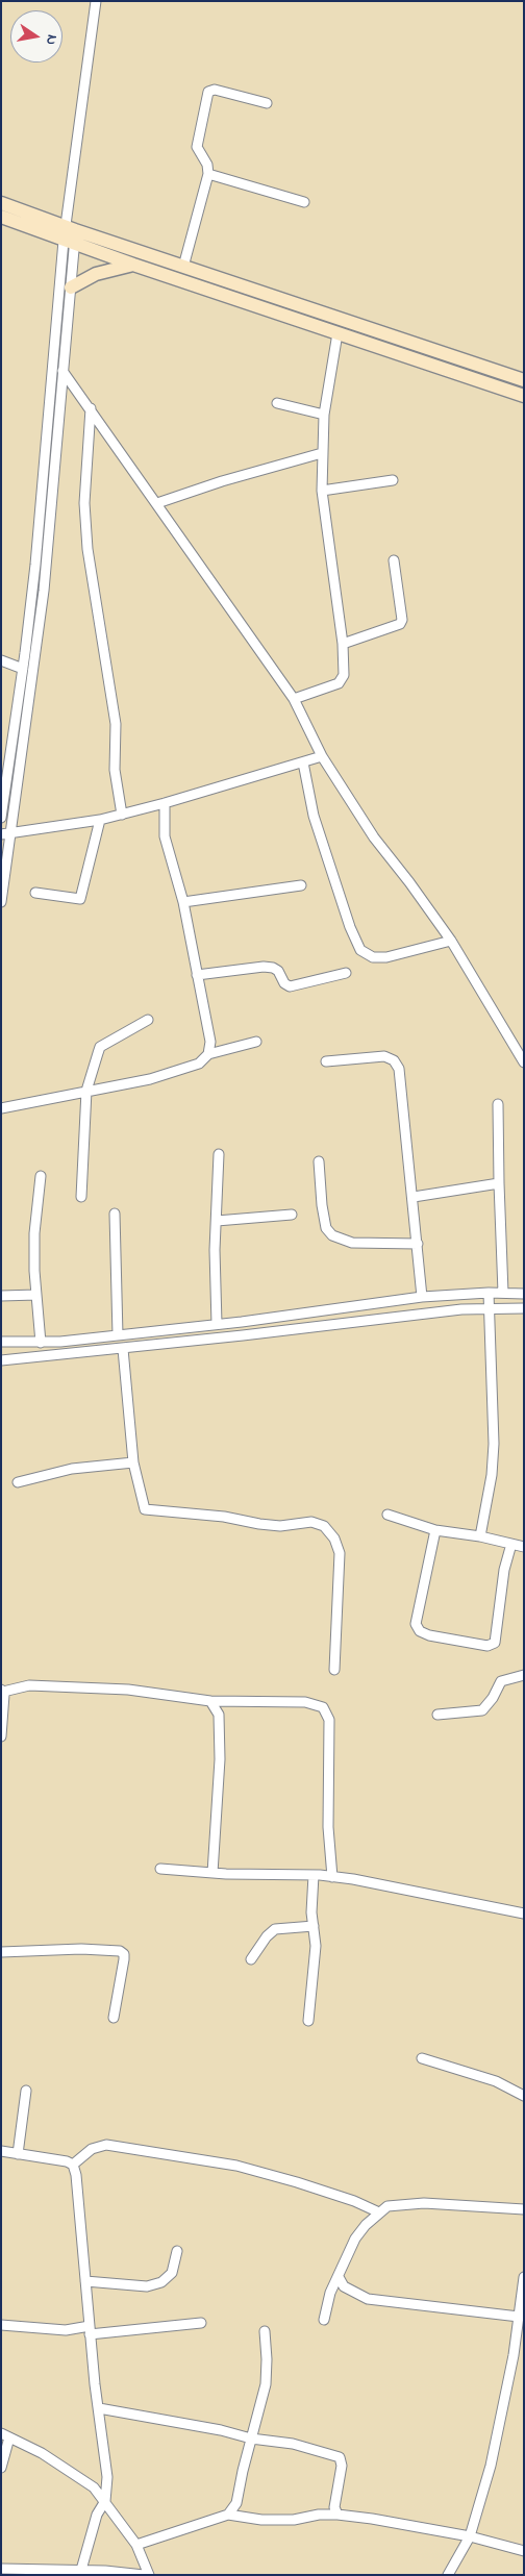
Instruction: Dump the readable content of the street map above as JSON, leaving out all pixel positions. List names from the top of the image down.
{
  "north": "right"
}
